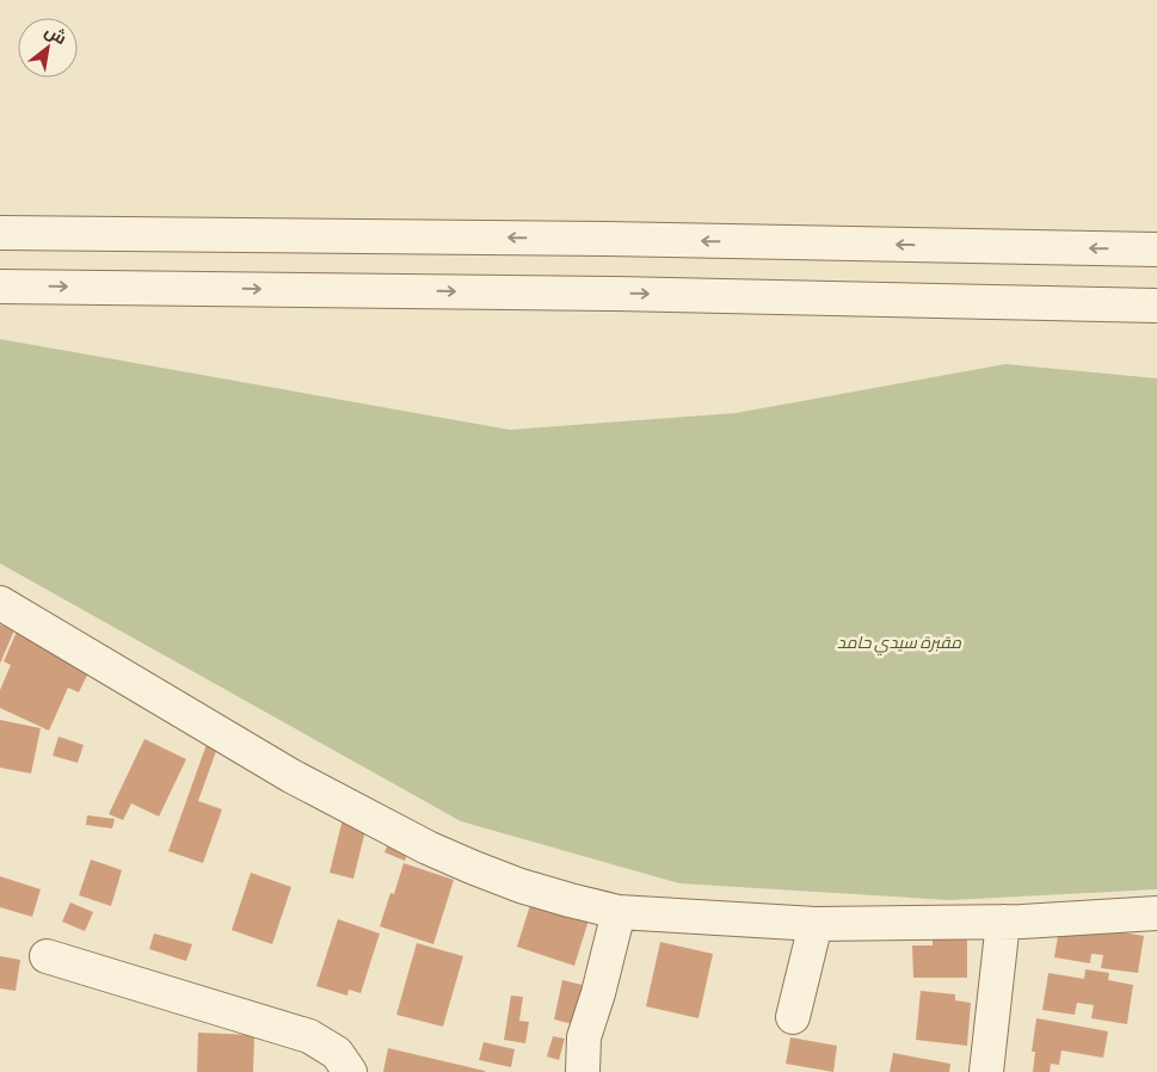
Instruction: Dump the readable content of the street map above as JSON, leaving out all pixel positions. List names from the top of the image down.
{
  "parks": ["مقبرة سيدي حامد"],
  "north": "top right"
}
